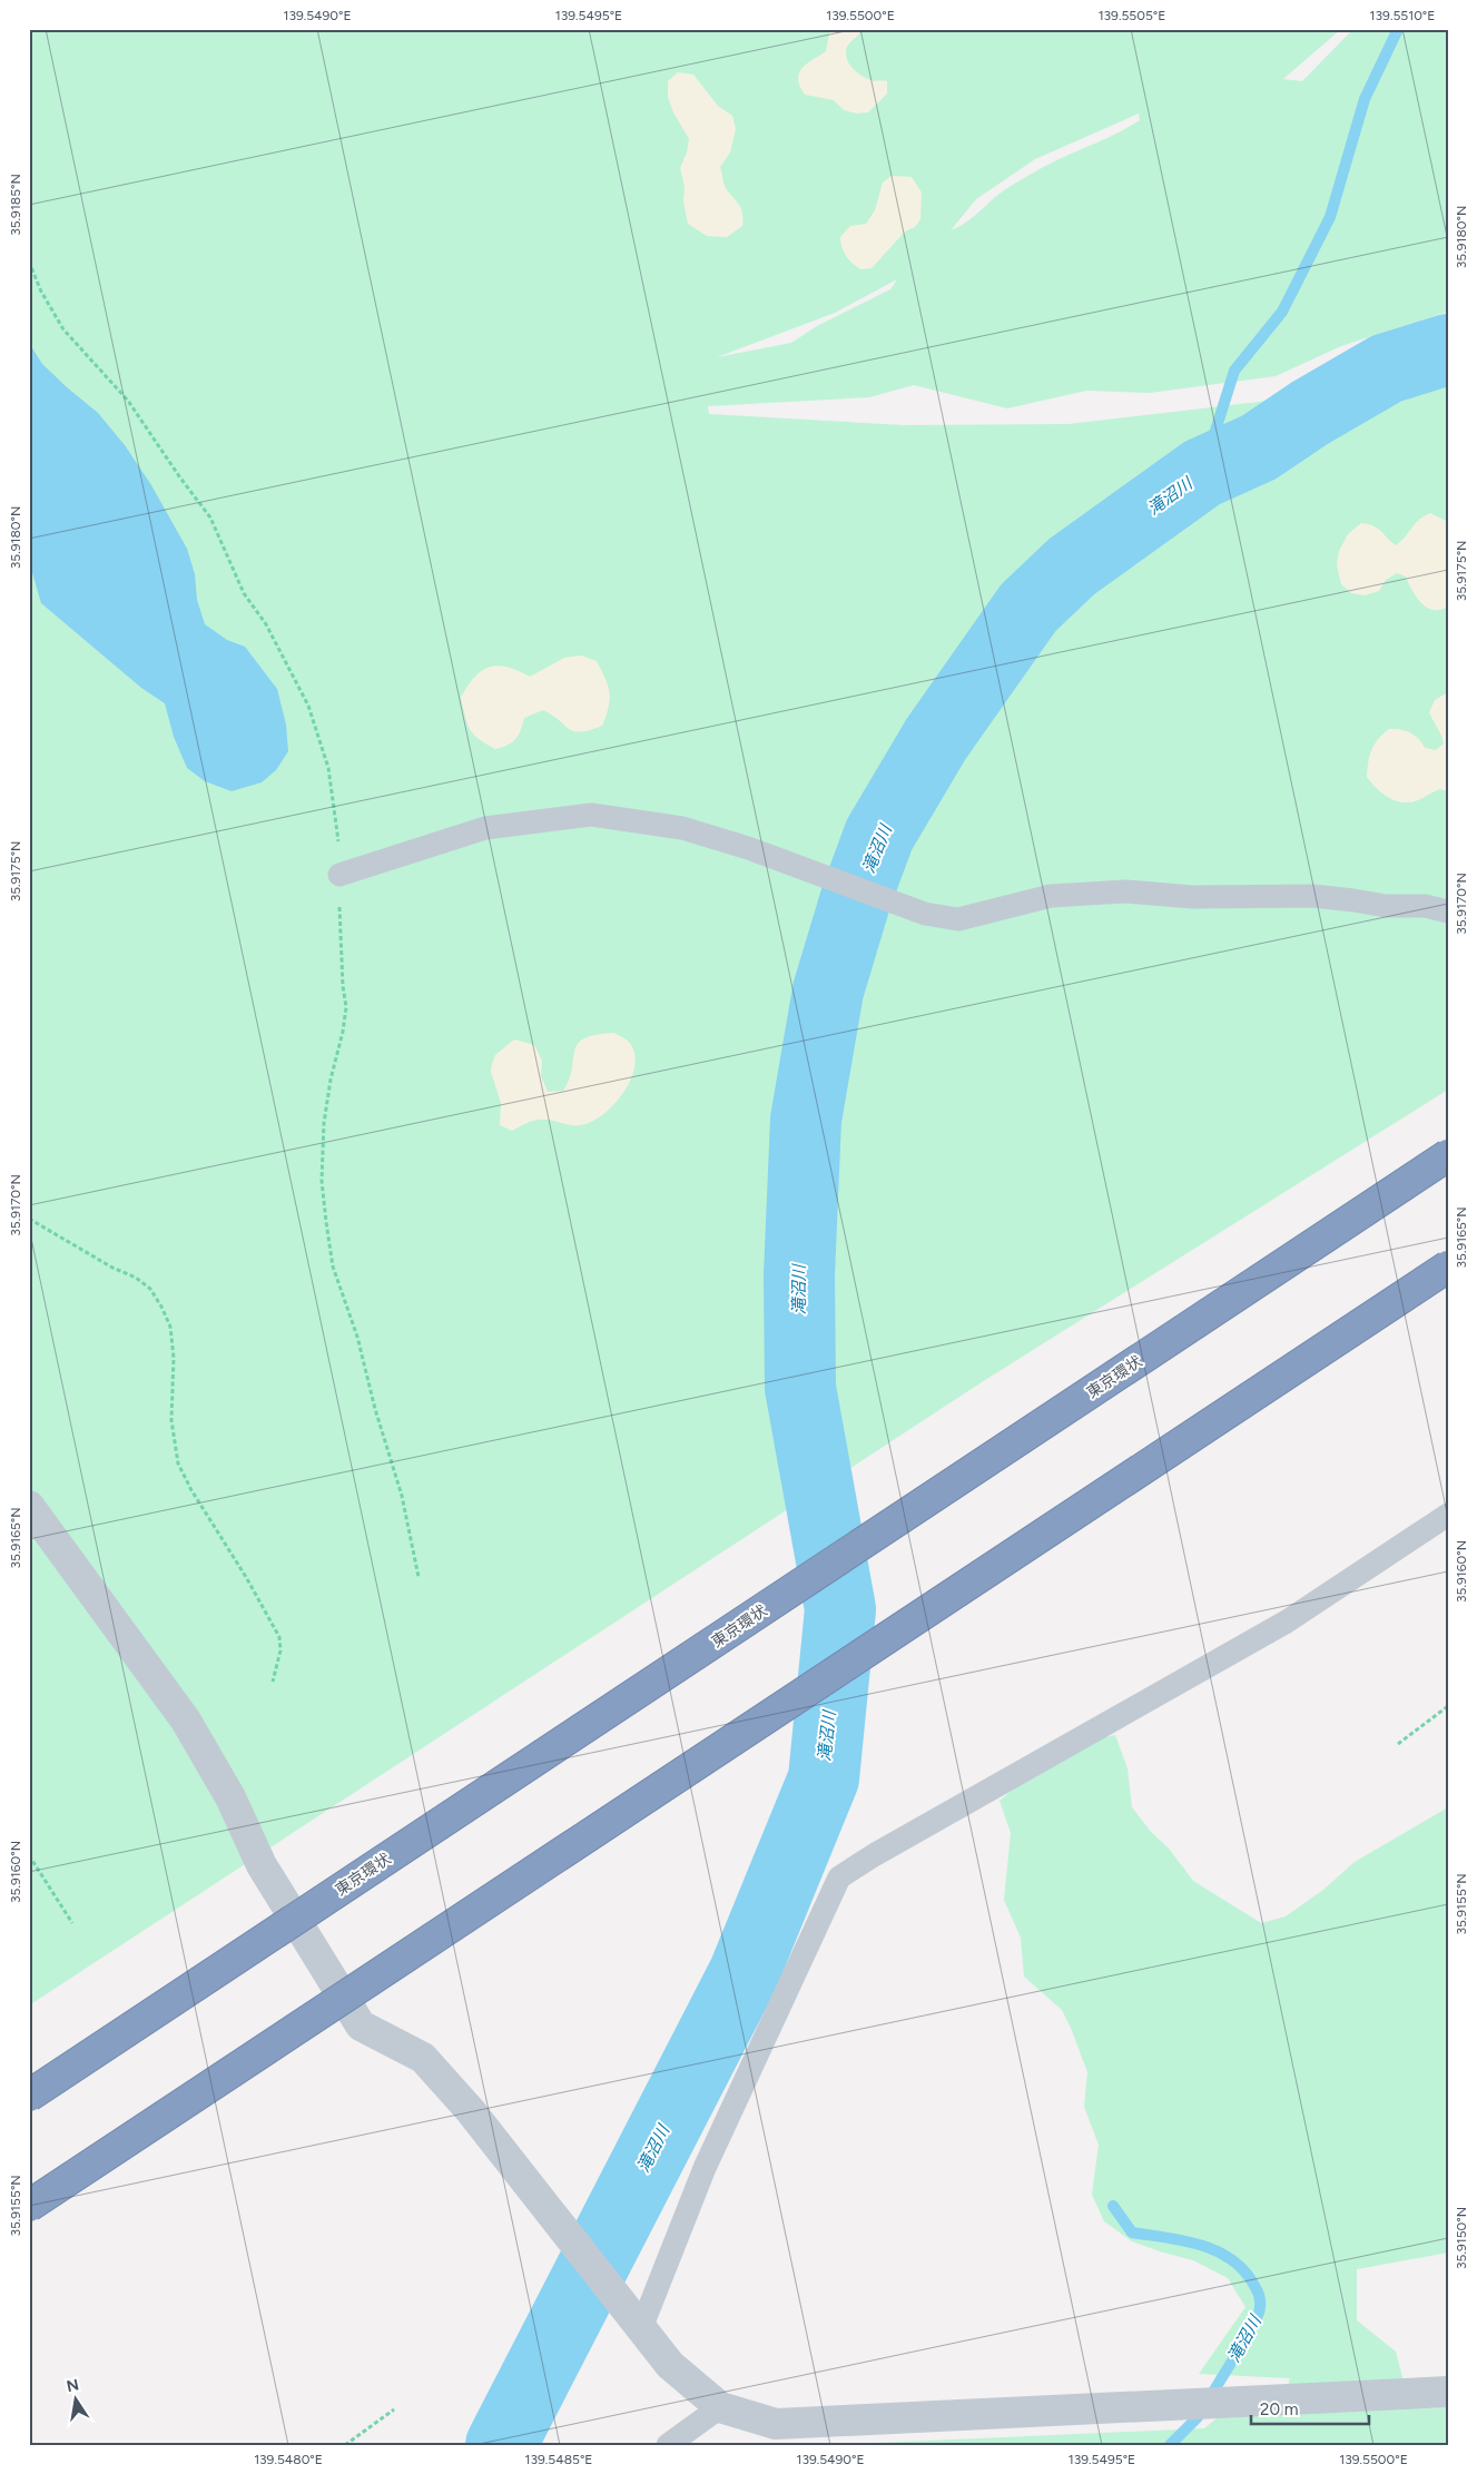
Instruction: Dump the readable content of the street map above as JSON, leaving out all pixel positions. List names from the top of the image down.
{
  "streets": {
    "highway": ["東京環状"]
  },
  "water": ["滝沼川"],
  "scale_bar": "20 m",
  "north": "top",
  "coordinates": [
    "139.5490°E",
    "139.5495°E",
    "139.5500°E",
    "139.5505°E",
    "139.5510°E",
    "35.9185°N",
    "35.9180°N",
    "35.9175°N",
    "35.9170°N",
    "35.9165°N",
    "35.9160°N",
    "35.9155°N",
    "35.9150°N",
    "139.5480°E",
    "139.5485°E"
  ]
}
